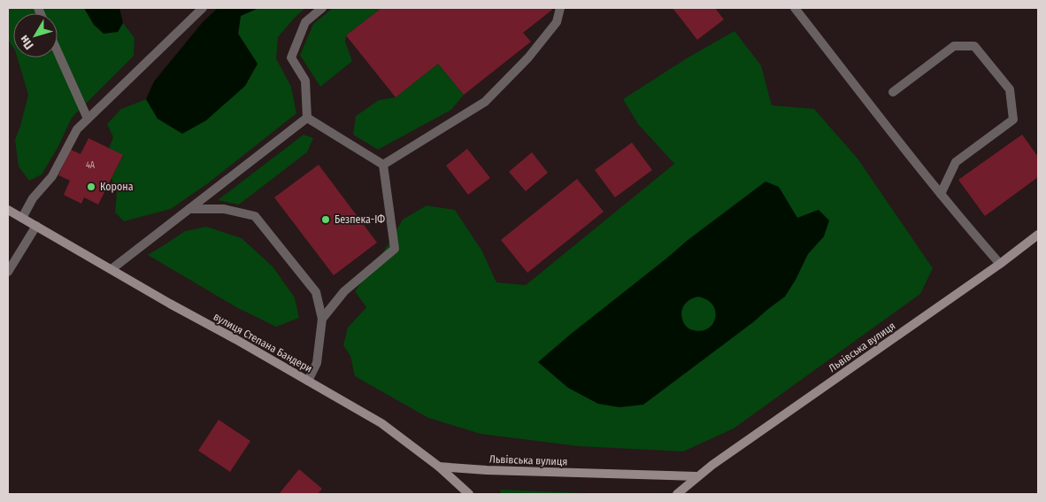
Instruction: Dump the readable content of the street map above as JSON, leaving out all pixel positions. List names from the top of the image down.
{
  "streets": {
    "street": ["вулиця Степана Бандери", "Львівська вулиця"]
  },
  "crossings": [
    ["вулиця Степана Бандери", "Львівська вулиця"]
  ],
  "places": ["Корона", "Безпека-ІФ"],
  "house_numbers": ["4А"],
  "north": "bottom left"
}
